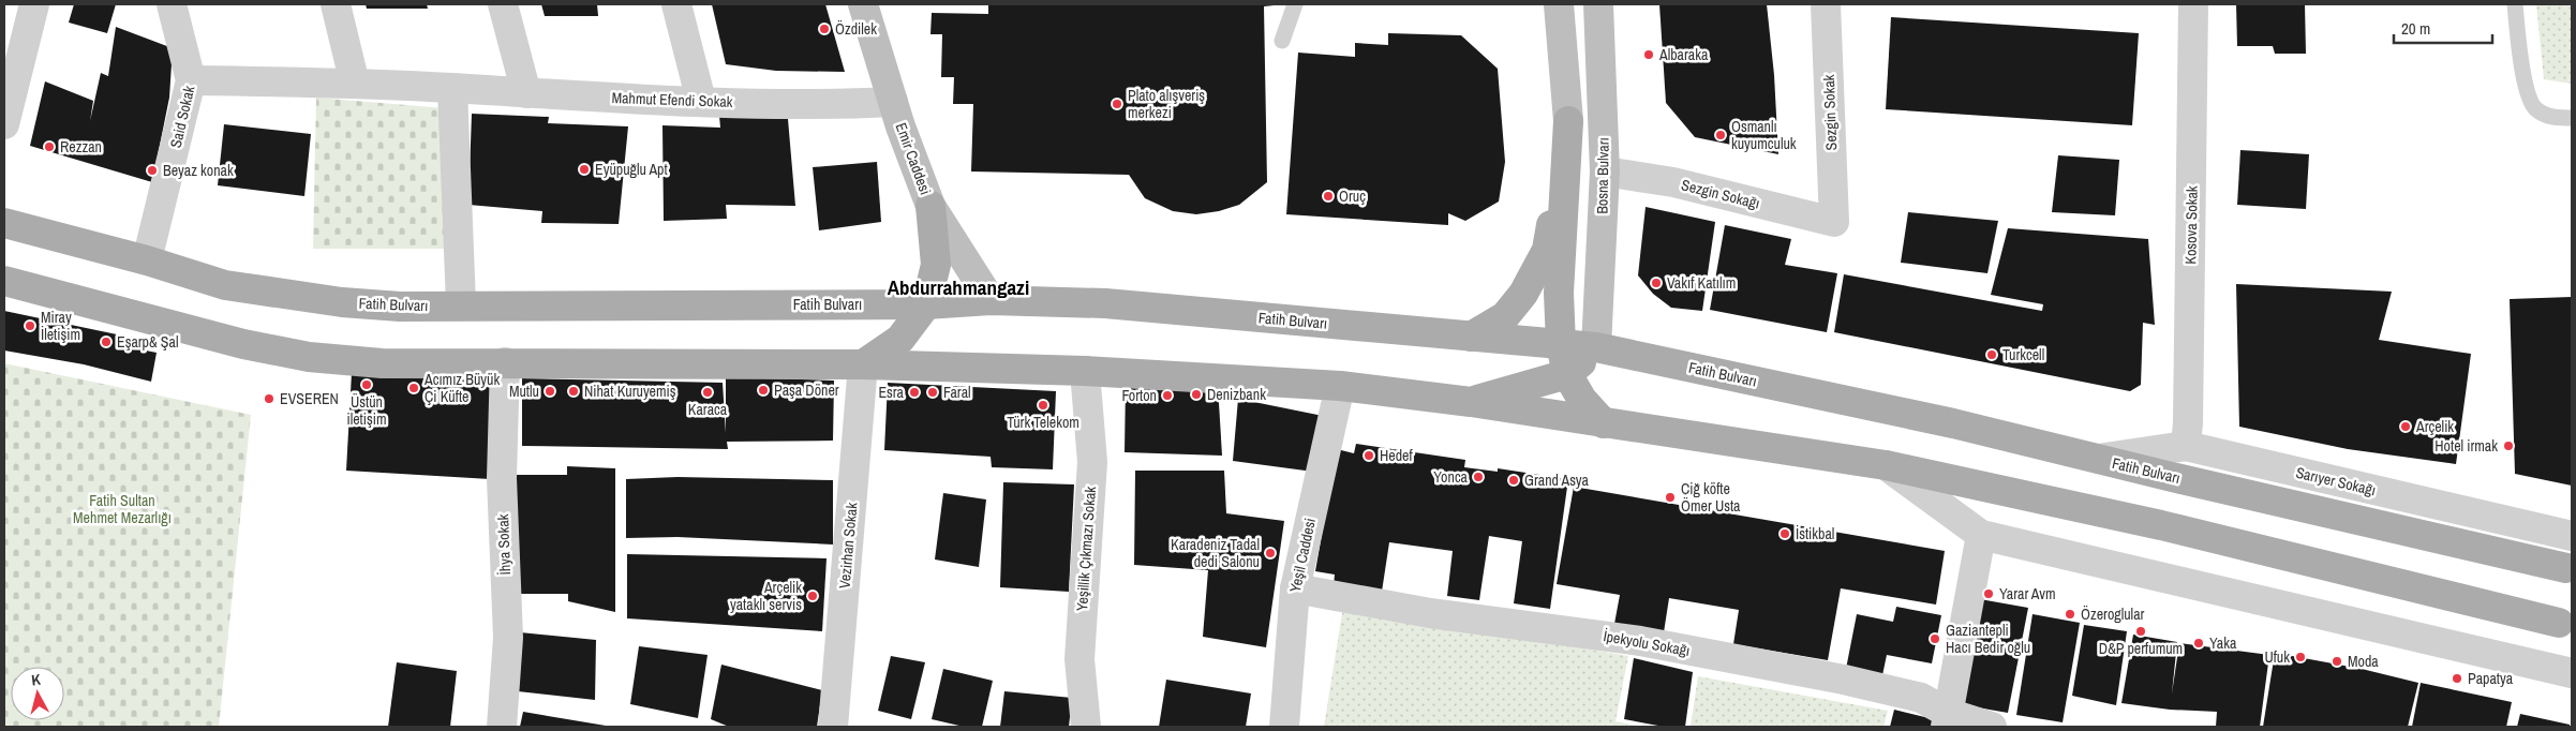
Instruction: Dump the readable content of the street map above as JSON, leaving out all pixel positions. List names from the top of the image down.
{
  "streets": {
    "main road": ["Emir Caddesi", "Bosna Bulvarı", "Fatih Bulvarı"],
    "street": [
      "Mahmut Efendi Sokak",
      "Sezgin Sokak",
      "Said Sokak",
      "Sezgin Sokağı",
      "Kosova Sokak",
      "Sarıyer Sokağı",
      "İhya Sokak",
      "Vezirhan Sokak",
      "Yeşillik Çıkmazı Sokak",
      "Yeşil Caddesi",
      "İpekyolu Sokağı"
    ]
  },
  "crossings": [
    ["Mahmut Efendi Sokak", "Said Sokak"],
    ["Mahmut Efendi Sokak", "Emir Caddesi"],
    ["Sezgin Sokak", "Sezgin Sokağı"],
    ["Said Sokak", "Fatih Bulvarı"],
    ["Emir Caddesi", "Fatih Bulvarı"],
    ["Bosna Bulvarı", "Sezgin Sokağı"],
    ["Bosna Bulvarı", "Fatih Bulvarı"],
    ["Kosova Sokak", "Sarıyer Sokağı"],
    ["Fatih Bulvarı", "Sarıyer Sokağı"],
    ["Yeşil Caddesi", "İpekyolu Sokağı"]
  ],
  "districts": ["Abdurrahmangazi"],
  "parks": ["Fatih Sultan Mehmet Mezarlığı"],
  "places": [
    "Özdilek",
    "Albaraka",
    "Plato alışveriş merkezi",
    "Osmanlı kuyumculuk",
    "Rezzan",
    "Eyüpuğlu Apt",
    "Beyaz konak",
    "Oruç",
    "Vakıf Katılım",
    "Miray İletişim",
    "Eşarp& Şal",
    "Turkcell",
    "Üstün iletişim",
    "Acımız Büyük Çi Küfte",
    "Paşa Döner",
    "Mutlu",
    "Nihat Kuruyemiş",
    "Karaca",
    "Esra",
    "Faral",
    "Denizbank",
    "Forton",
    "EVSEREN",
    "Türk Telekom",
    "Arçelik",
    "Hotel irmak",
    "Hedef",
    "Yonca",
    "Grand Asya",
    "Çiğ köfte Ömer Usta",
    "İstikbal",
    "Karadeniz Tadal dedi Salonu",
    "Yarar Avm",
    "Arçelik yataklı servis",
    "Özeroglular",
    "D&P perfumum",
    "Gaziantepli Hacı Bedir oğlu",
    "Yaka",
    "Ufuk",
    "Moda",
    "Papatya"
  ],
  "scale_bar": "20 m",
  "north": "top"
}
